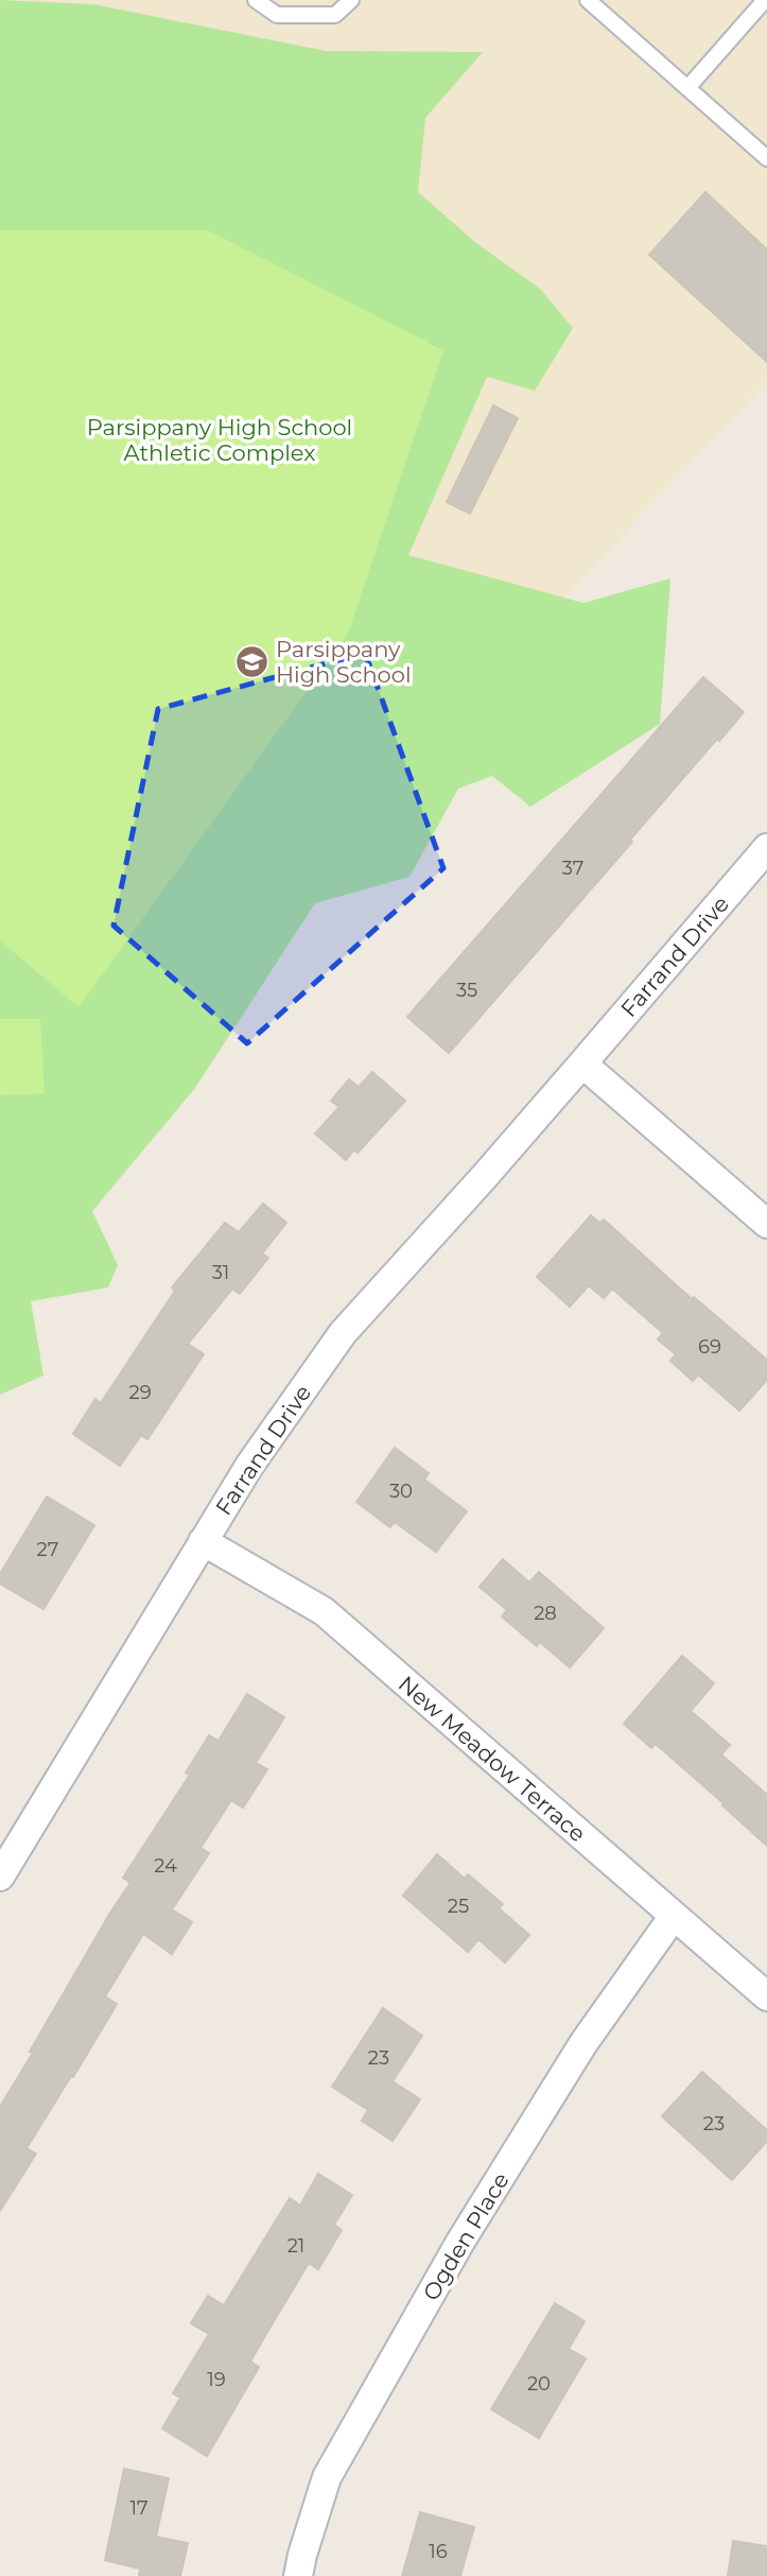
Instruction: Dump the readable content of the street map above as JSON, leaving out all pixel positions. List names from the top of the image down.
{
  "streets": {
    "street": ["Farrand Drive", "New Meadow Terrace", "Ogden Place"]
  },
  "crossings": [
    ["Farrand Drive", "New Meadow Terrace"],
    ["New Meadow Terrace", "Ogden Place"]
  ],
  "parks": ["Parsippany High School Athletic Complex"],
  "places": {
    "school or university": ["Parsippany High School"]
  },
  "house_numbers": [
    "37",
    "35",
    "31",
    "69",
    "29",
    "30",
    "27",
    "28",
    "24",
    "25",
    "23",
    "23",
    "21",
    "19",
    "20",
    "17",
    "16"
  ]
}
